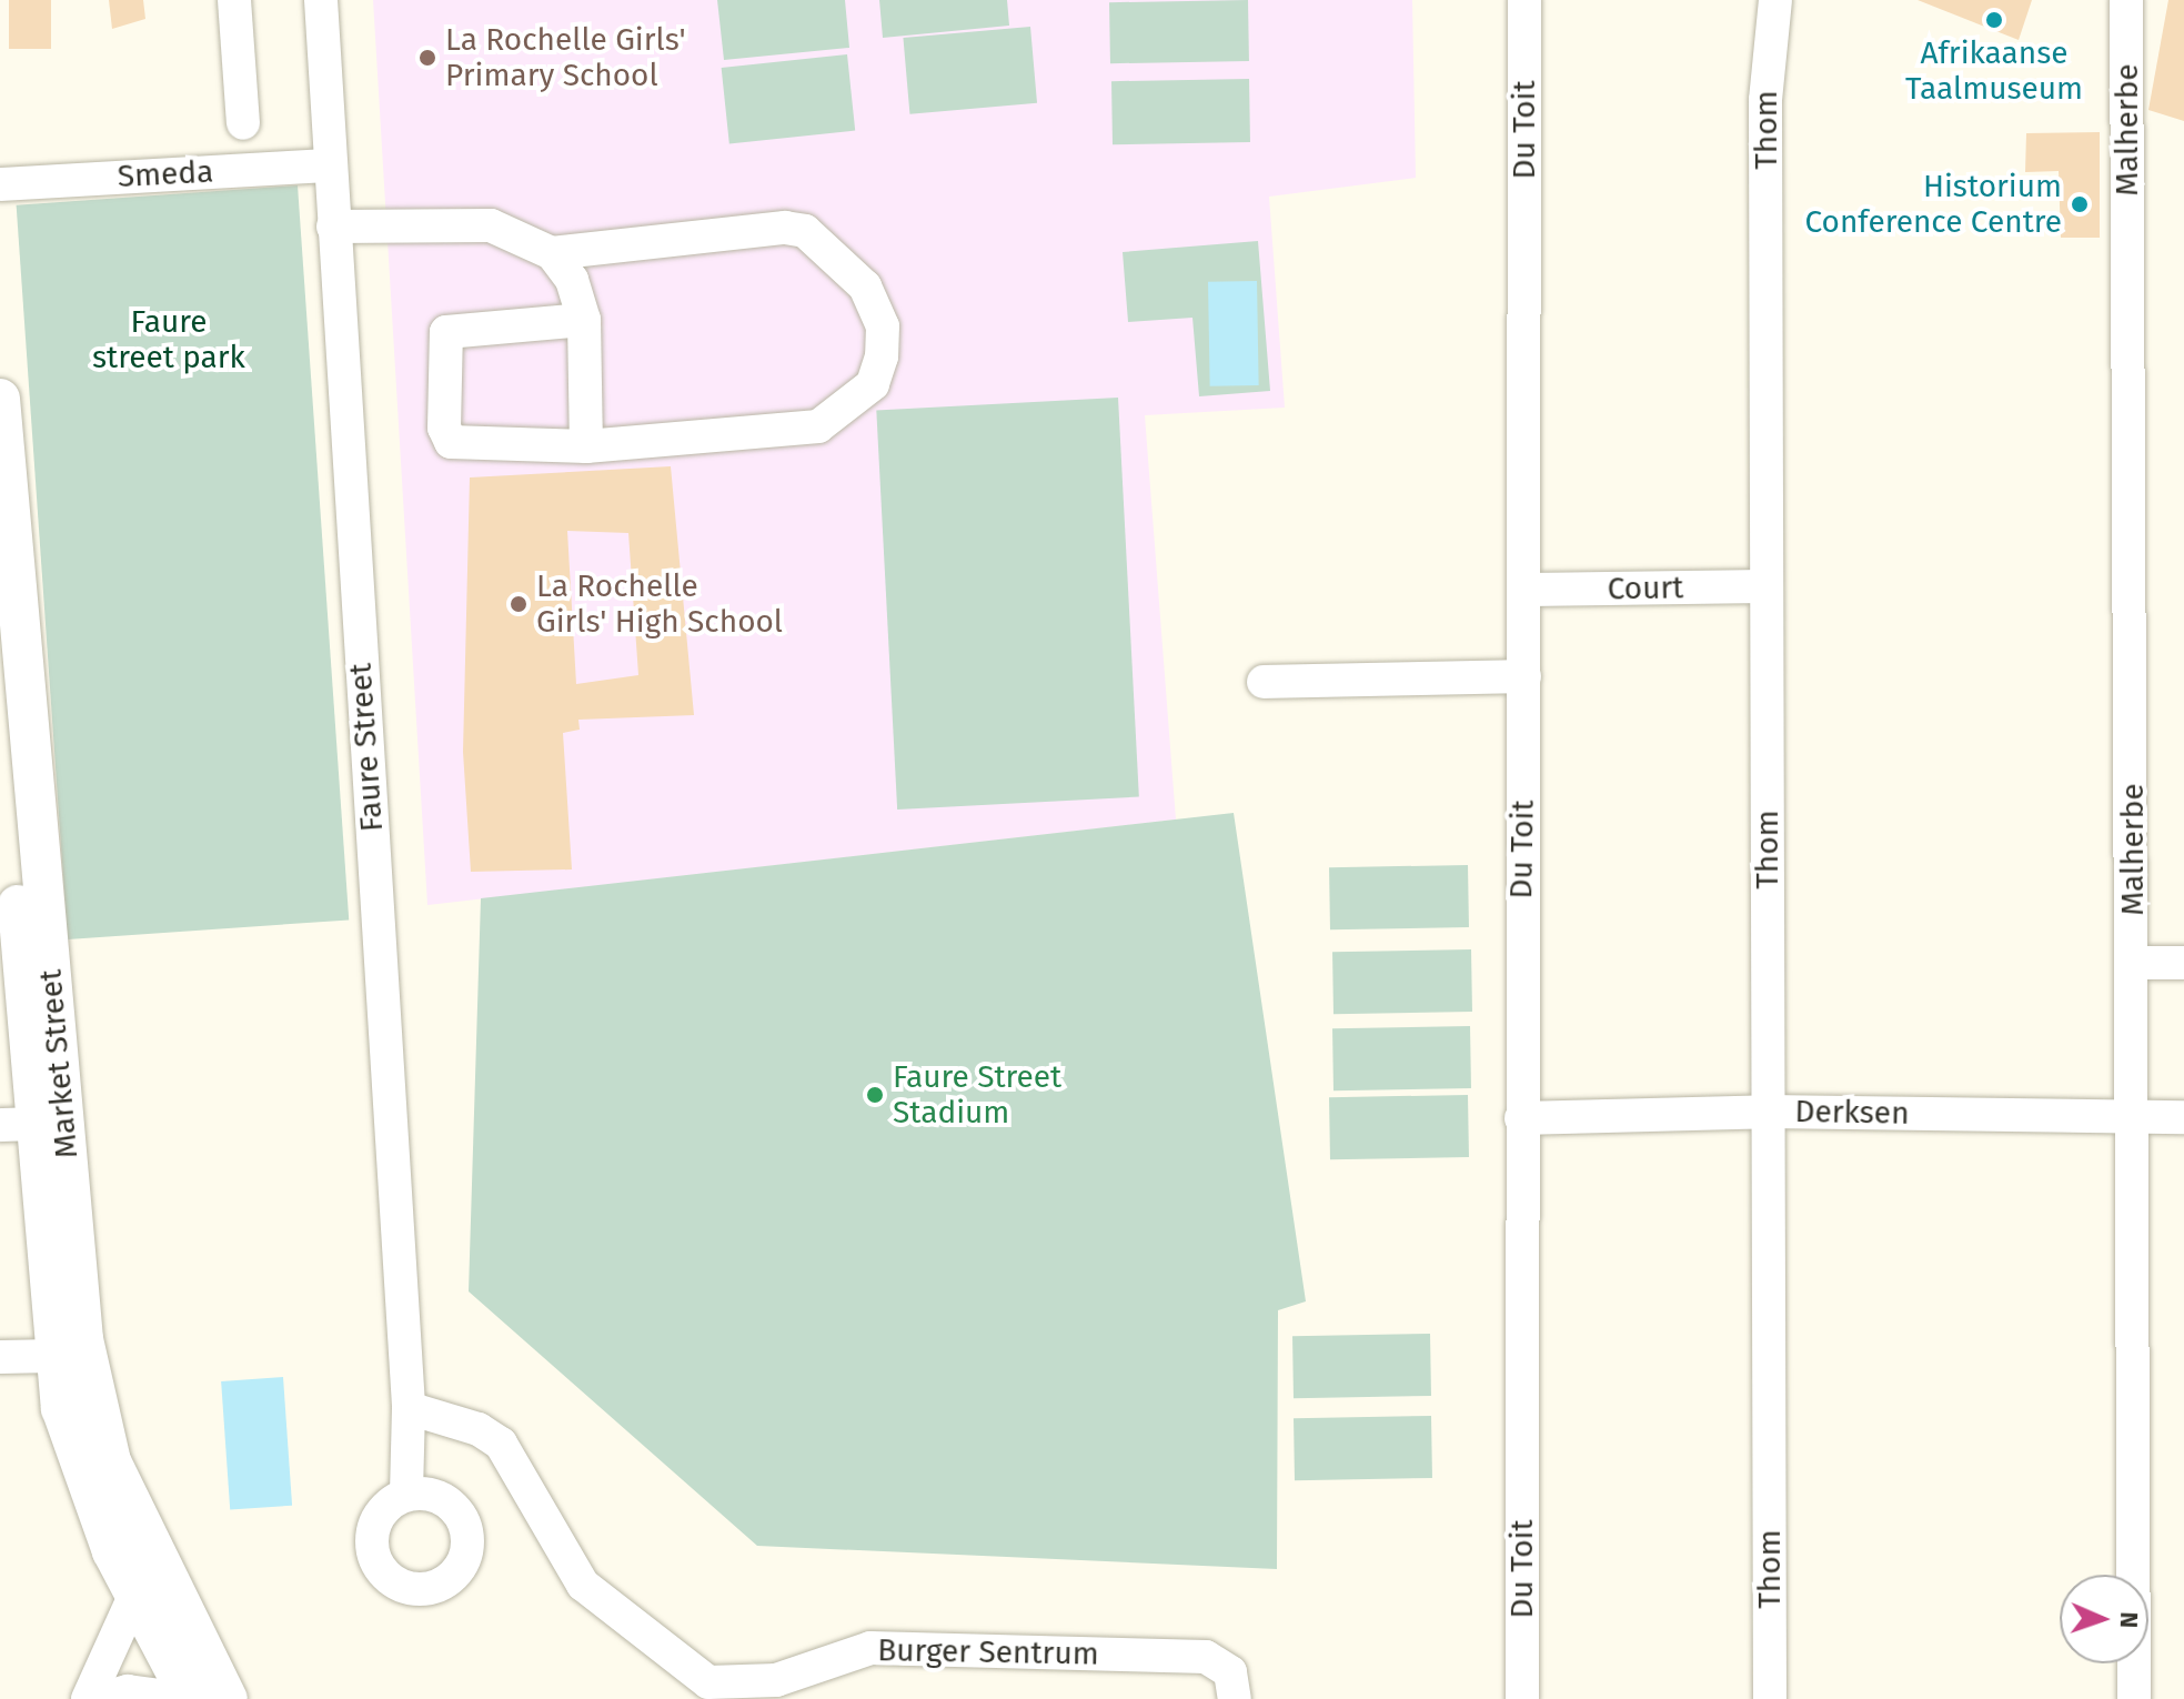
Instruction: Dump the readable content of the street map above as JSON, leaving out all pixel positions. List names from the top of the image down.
{
  "streets": {
    "main road": ["Market Street"],
    "street": [
      "Du Toit",
      "Thom",
      "Malherbe",
      "Smeda",
      "Court",
      "Faure Street",
      "Derksen",
      "Burger Sentrum"
    ]
  },
  "crossings": [
    ["Du Toit", "Court"],
    ["Du Toit", "Derksen"],
    ["Thom", "Court"],
    ["Thom", "Derksen"],
    ["Malherbe", "Derksen"],
    ["Smeda", "Faure Street"],
    ["Faure Street", "Burger Sentrum"]
  ],
  "parks": ["Faure street park"],
  "places": [
    "Afrikaanse Taalmuseum",
    "La Rochelle Girls' Primary School",
    "Historium Conference Centre",
    "La Rochelle Girls' High School",
    "Faure Street Stadium"
  ],
  "north": "right"
}
